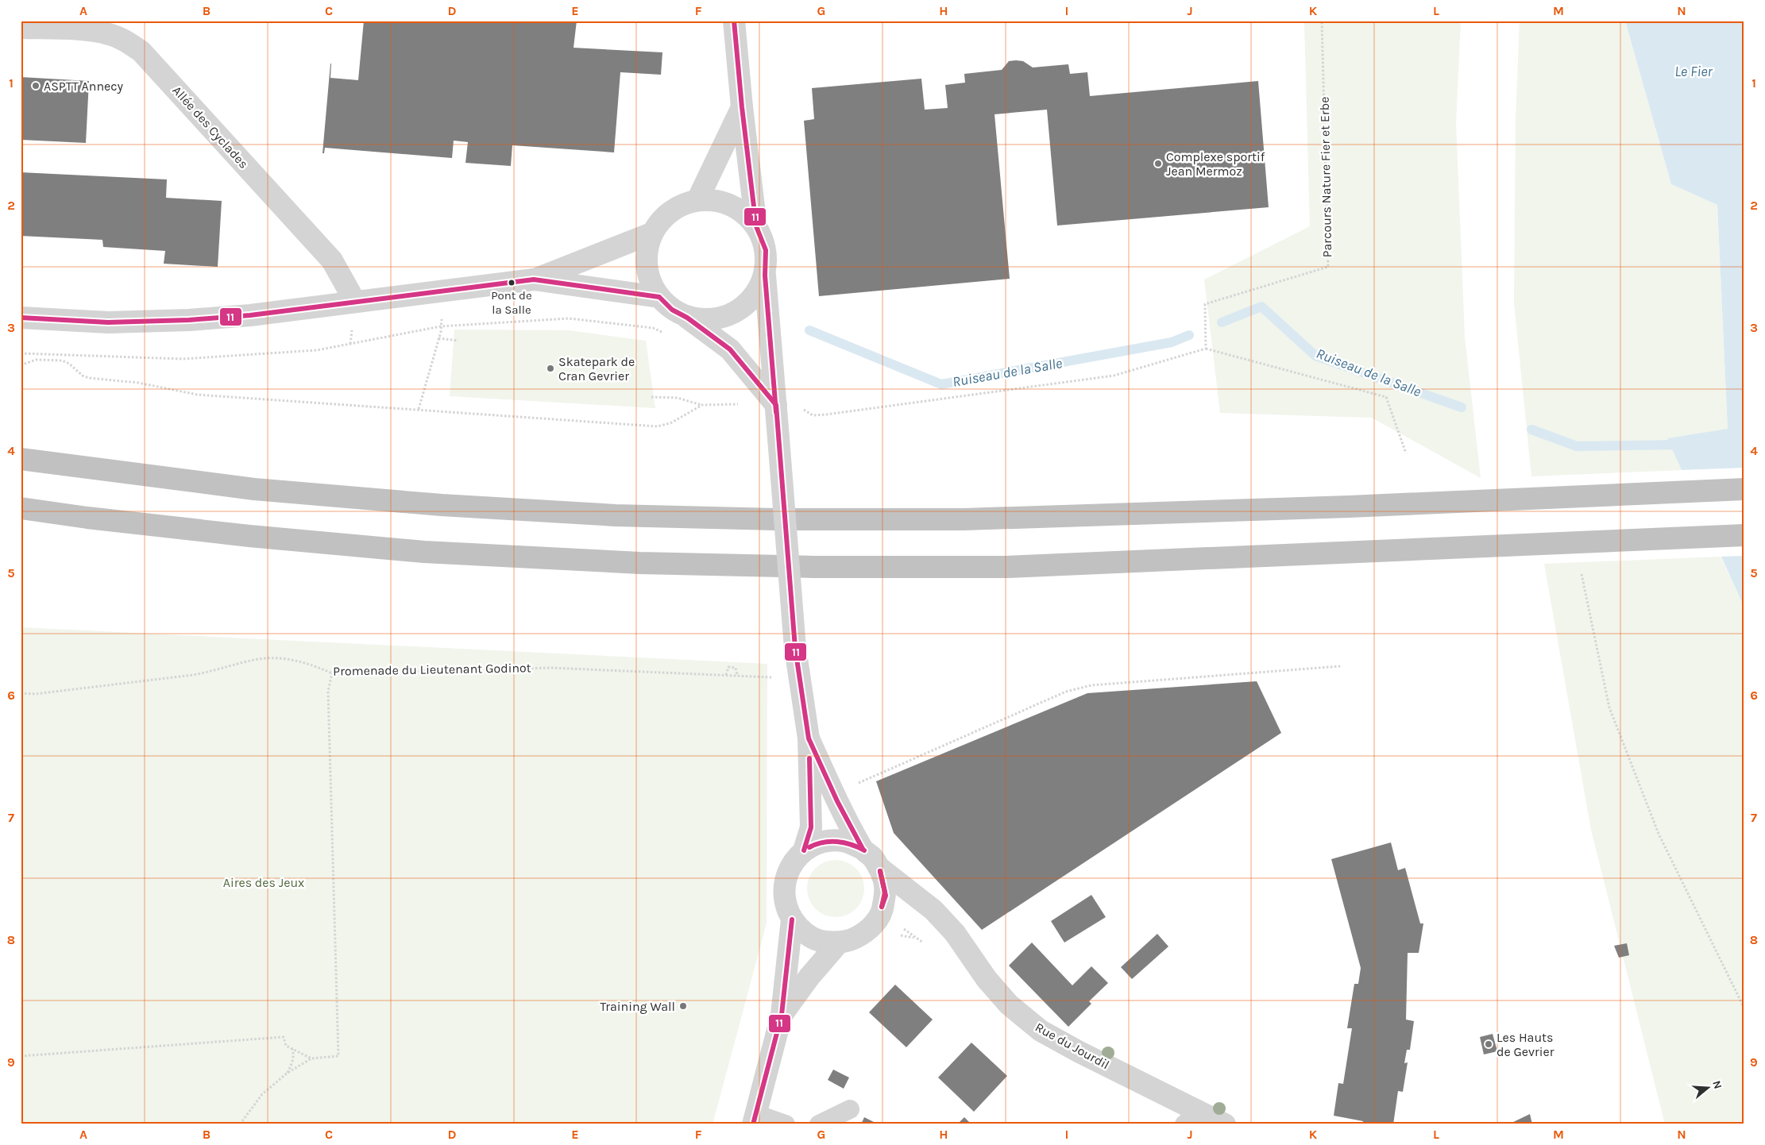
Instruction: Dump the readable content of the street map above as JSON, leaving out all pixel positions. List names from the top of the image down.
{
  "streets": {
    "street": ["Allée des Cyclades", "Rue du Jourdil"],
    "path": ["Parcours Nature Fier et Erbe", "Promenade du Lieutenant Godinot"]
  },
  "water": ["Le Fier", "Ruiseau de la Salle"],
  "parks": ["Aires des Jeux"],
  "places": [
    "ASPTT Annecy",
    "Complexe sportif Jean Mermoz",
    "Pont de la Salle",
    "Skatepark de Cran Gevrier",
    "Training Wall",
    "Les Hauts de Gevrier"
  ],
  "lines": ["transit line 11"],
  "north": "right",
  "grid": {
    "columns": [
      "A",
      "B",
      "C",
      "D",
      "E",
      "F",
      "G",
      "H",
      "I",
      "J",
      "K",
      "L",
      "M",
      "N"
    ],
    "rows": [
      "1",
      "2",
      "3",
      "4",
      "5",
      "6",
      "7",
      "8",
      "9"
    ]
  }
}
